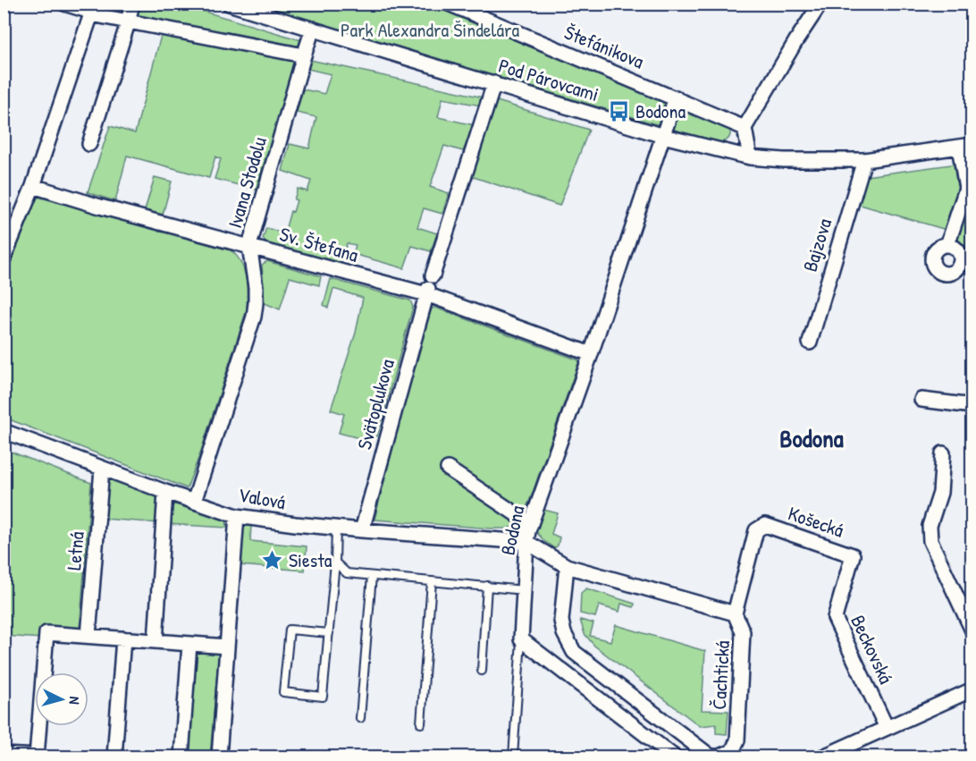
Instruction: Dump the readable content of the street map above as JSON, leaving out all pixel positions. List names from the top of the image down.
{
  "streets": {
    "street": [
      "Štefánikova",
      "Pod Párovcami",
      "Ivana Stodolu",
      "Sv. Štefana",
      "Bajzova",
      "Svätoplukova",
      "Valová",
      "Košecká",
      "Bodona",
      "Letná",
      "Beckovská",
      "Čachtická"
    ]
  },
  "crossings": [
    ["Štefánikova", "Bodona"],
    ["Pod Párovcami", "Ivana Stodolu"],
    ["Pod Párovcami", "Bajzova"],
    ["Pod Párovcami", "Bodona"],
    ["Ivana Stodolu", "Sv. Štefana"],
    ["Ivana Stodolu", "Valová"],
    ["Sv. Štefana", "Svätoplukova"],
    ["Sv. Štefana", "Bodona"],
    ["Svätoplukova", "Valová"],
    ["Valová", "Bodona"],
    ["Valová", "Letná"],
    ["Valová", "Čachtická"],
    ["Košecká", "Beckovská"],
    ["Košecká", "Čachtická"],
    ["Bodona", "Čachtická"]
  ],
  "districts": ["Bodona"],
  "parks": ["Park Alexandra Šindelára"],
  "places": {
    "bus stop": ["Bodona"],
    "place": ["Siesta"]
  },
  "north": "right"
}
